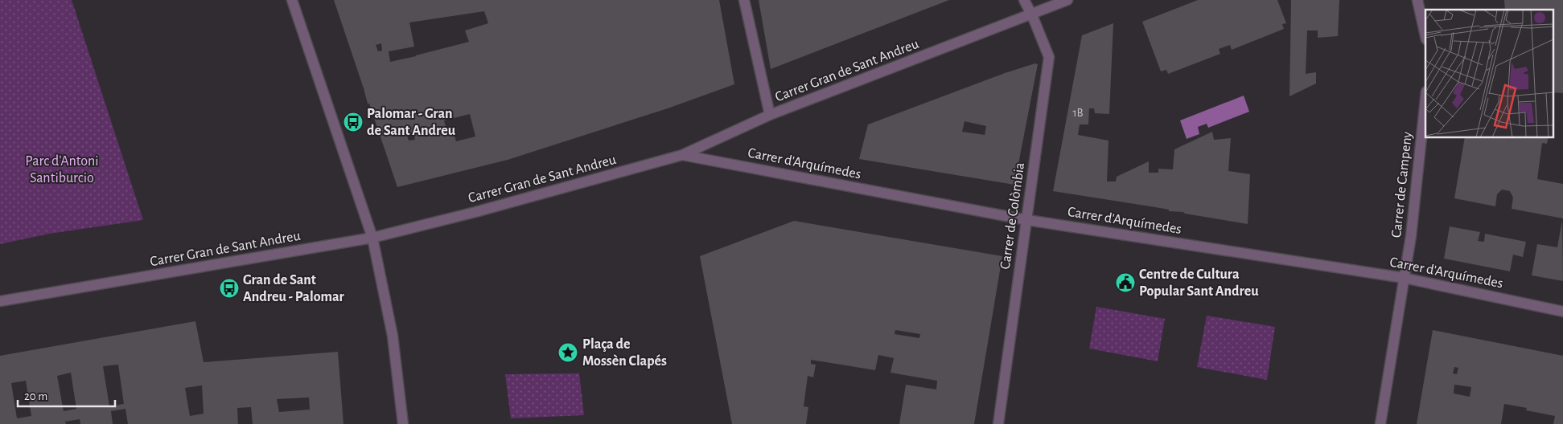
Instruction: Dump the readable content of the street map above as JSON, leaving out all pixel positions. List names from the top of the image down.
{
  "streets": {
    "street": [
      "Carrer Gran de Sant Andreu",
      "Carrer d'Arquímedes",
      "Carrer de Campeny",
      "Carrer de Colòmbia"
    ]
  },
  "crossings": [
    ["Carrer Gran de Sant Andreu", "Carrer d'Arquímedes"],
    ["Carrer Gran de Sant Andreu", "Carrer de Colòmbia"],
    ["Carrer d'Arquímedes", "Carrer de Campeny"],
    ["Carrer d'Arquímedes", "Carrer de Colòmbia"]
  ],
  "parks": ["Parc d'Antoni Santiburcio"],
  "places": {
    "bus stop": ["Palomar - Gran de Sant Andreu", "Gran de Sant Andreu - Palomar"],
    "public building": ["Centre de Cultura Popular Sant Andreu"],
    "place": ["Plaça de Mossèn Clapés"]
  },
  "house_numbers": ["1B"],
  "scale_bar": "20 m"
}
